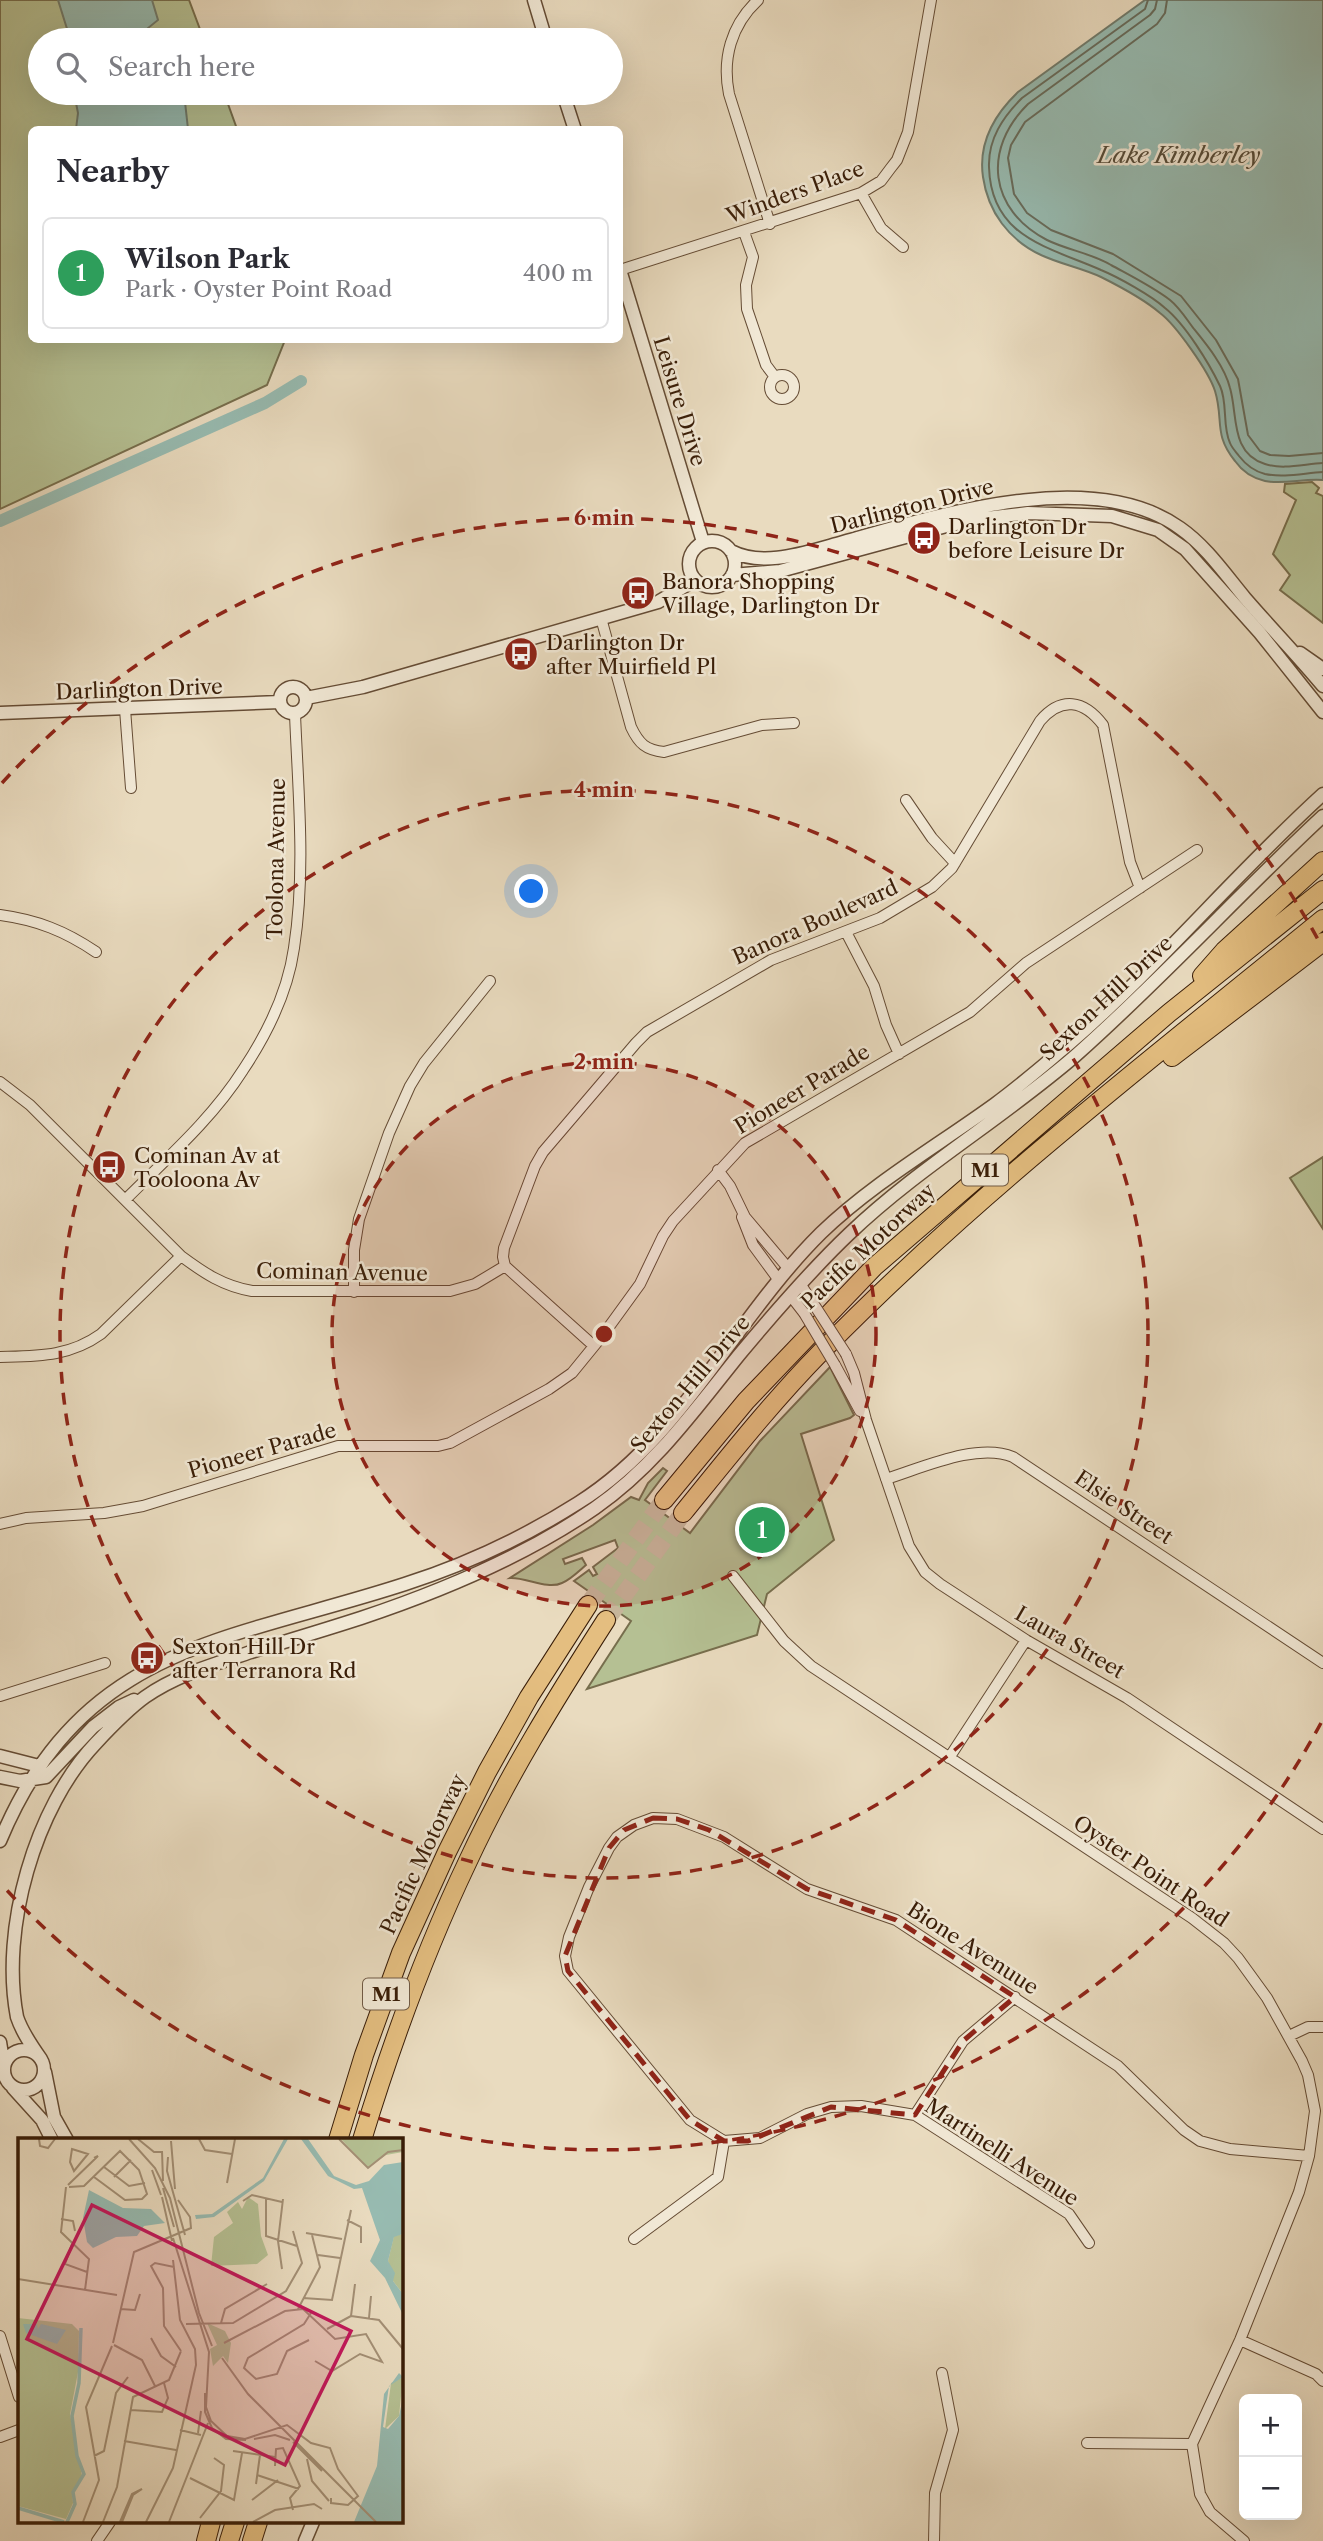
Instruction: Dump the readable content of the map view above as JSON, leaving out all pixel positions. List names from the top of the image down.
{
  "streets": {
    "highway": ["M1", "Pacific Motorway"],
    "street": [
      "Winders Place",
      "Leisure Drive",
      "Darlington Drive",
      "Toolona Avenue",
      "Banora Boulevard",
      "Sexton Hill Drive",
      "Pioneer Parade",
      "Cominan Avenue",
      "Elsie Street",
      "Laura Street",
      "Oyster Point Road",
      "Bione Avenuue",
      "Martinelli Avenue"
    ]
  },
  "crossings": [
    ["Leisure Drive", "Darlington Drive"],
    ["Darlington Drive", "Toolona Avenue"],
    ["Toolona Avenue", "Cominan Avenue"],
    ["Banora Boulevard", "Pioneer Parade"],
    ["Banora Boulevard", "Cominan Avenue"],
    ["Sexton Hill Drive", "Laura Street"],
    ["Elsie Street", "Laura Street"],
    ["Oyster Point Road", "Bione Avenuue"],
    ["Bione Avenuue", "Martinelli Avenue"]
  ],
  "water": ["Lake Kimberley"],
  "places": {
    "bus stop": [
      "Darlington Dr before Leisure Dr",
      "Banora Shopping Village, Darlington Dr",
      "Darlington Dr after Muirfield Pl",
      "Cominan Av at Tooloona Av",
      "Sexton Hill Dr after Terranora Rd"
    ]
  },
  "page": {
    "search": "Search here",
    "heading": "Nearby",
    "list": [
      {
        "mark": "1",
        "name": "Wilson Park",
        "note": "Park · Oyster Point Road",
        "value": "400 m"
      }
    ],
    "pins": "1",
    "map_buttons": ["+", "−"]
  },
  "rings": ["6 min", "4 min", "2 min"]
}
